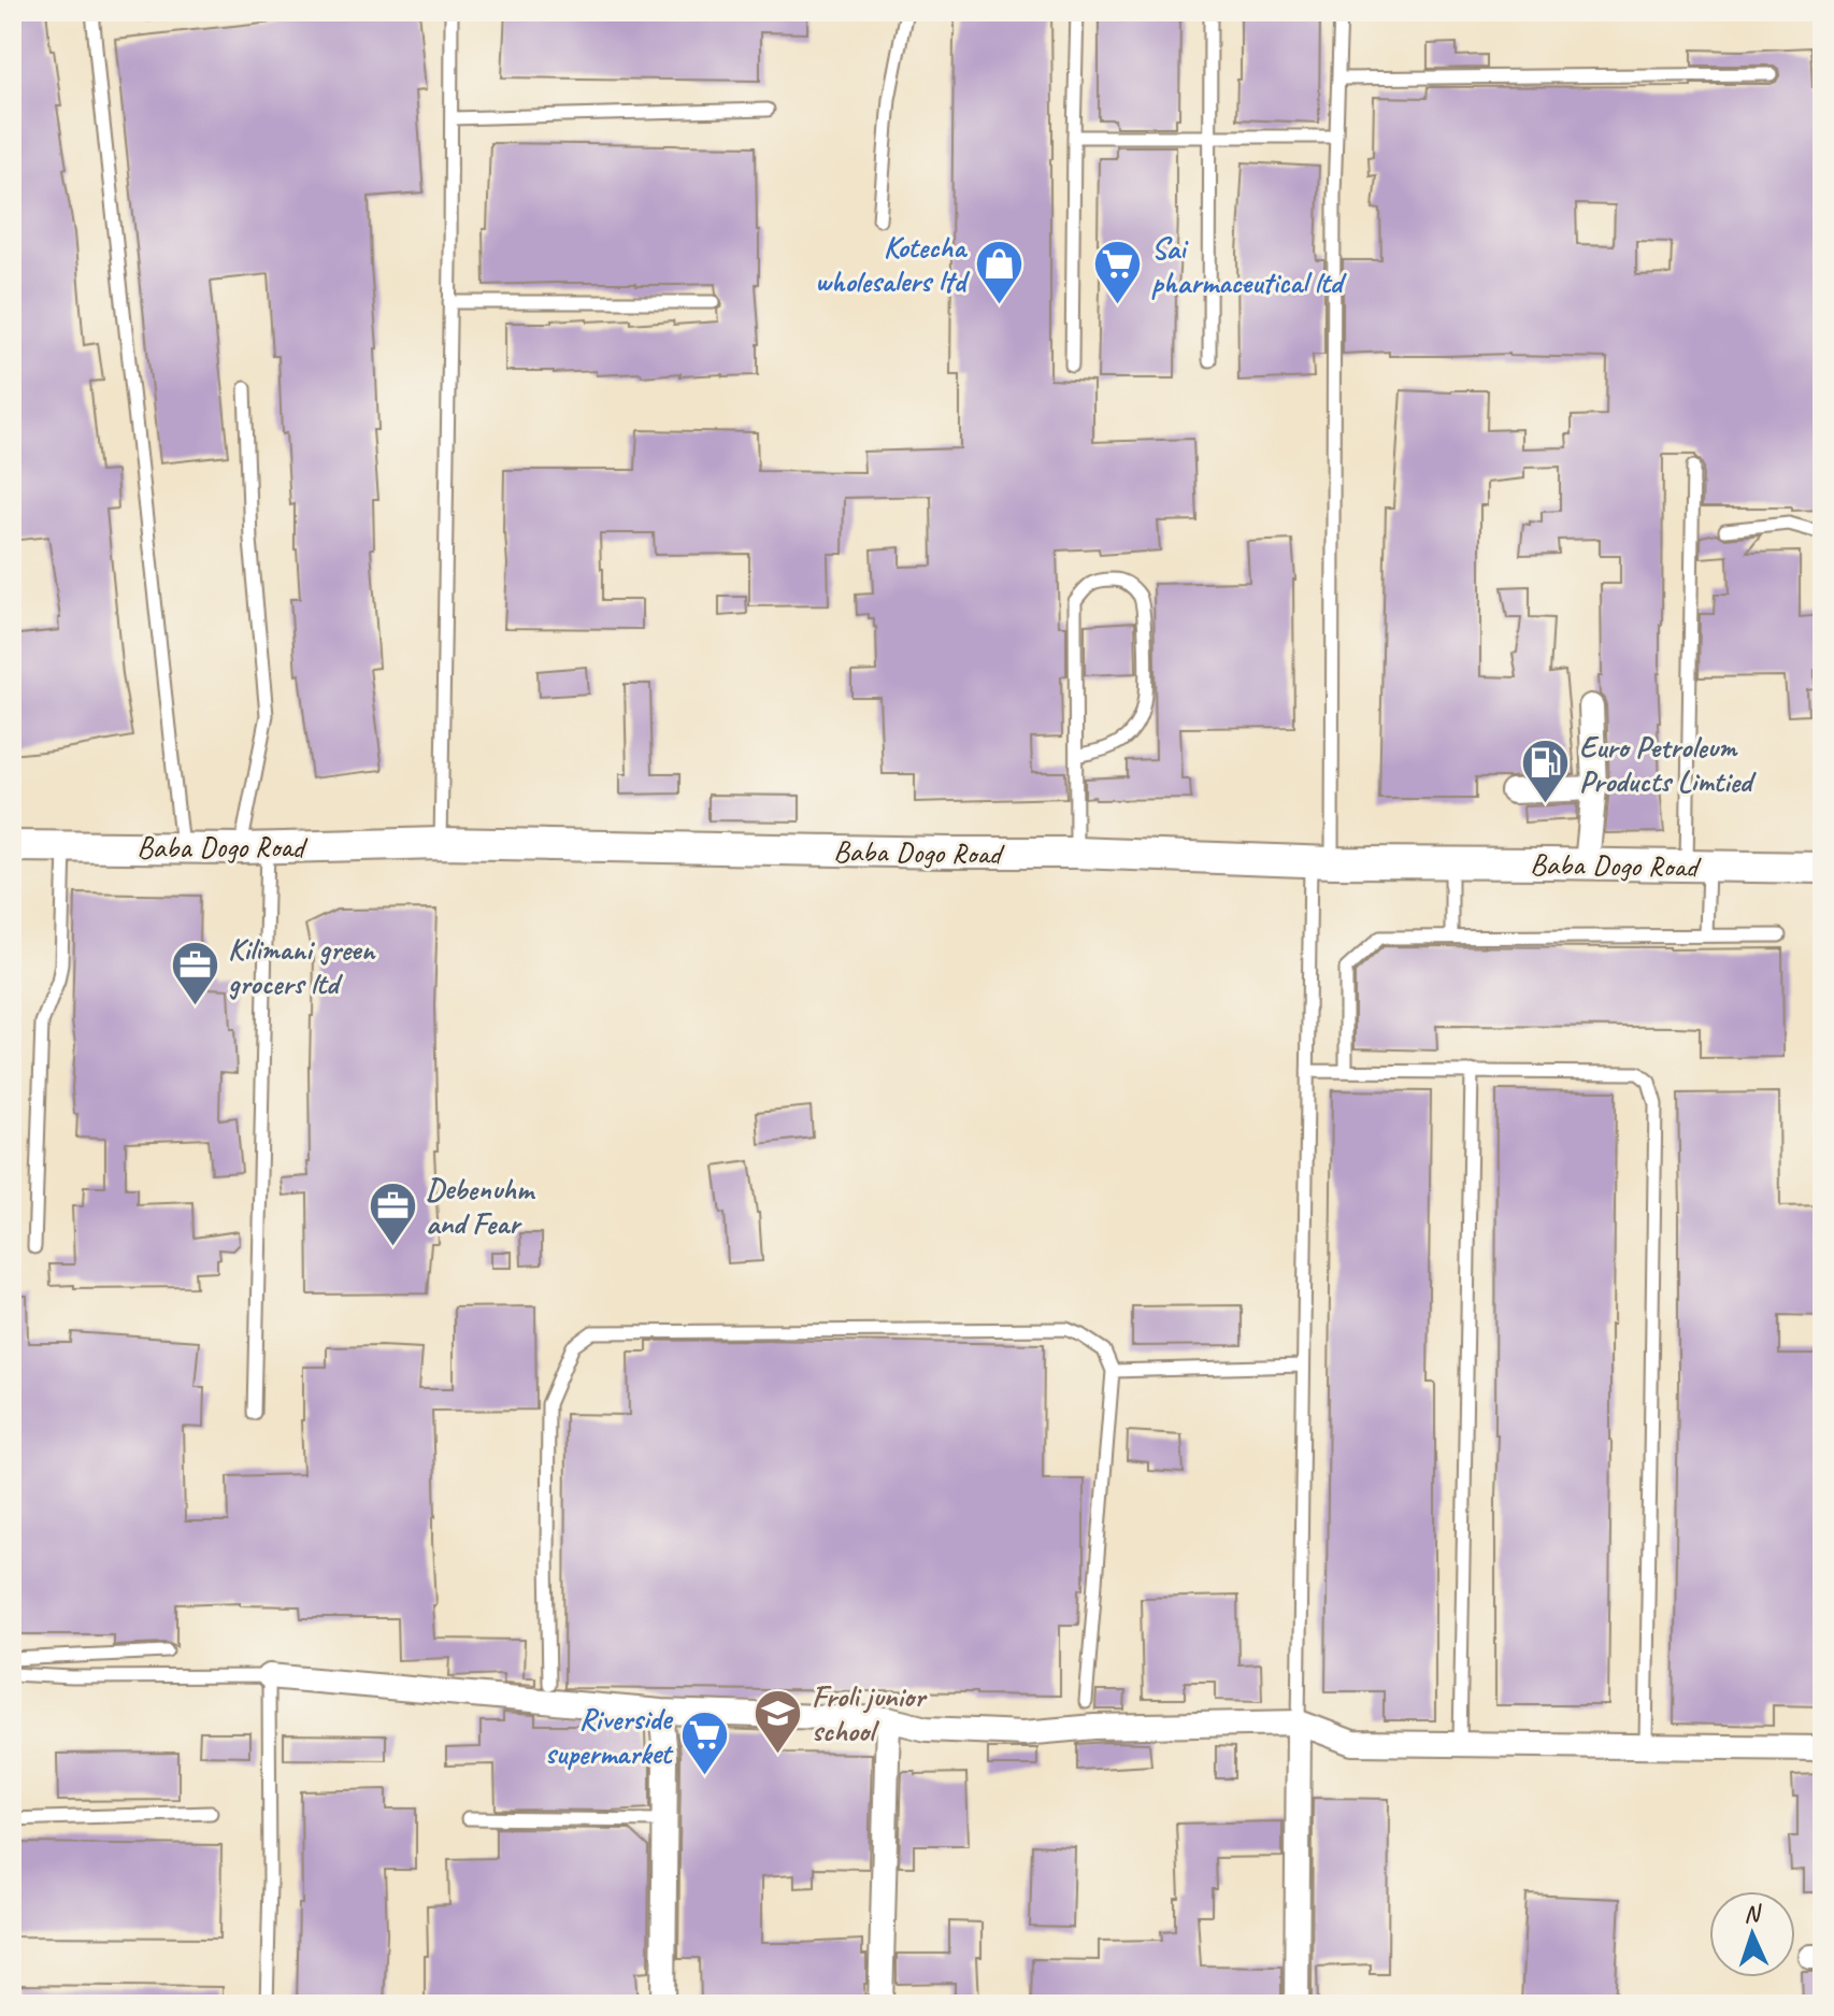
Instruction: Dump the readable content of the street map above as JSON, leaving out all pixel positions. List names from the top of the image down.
{
  "streets": {
    "street": ["Baba Dogo Road"]
  },
  "places": {
    "shop": ["Kotecha wholesalers ltd"],
    "supermarket": ["Sai pharmaceutical ltd", "Riverside supermarket"],
    "fuel station": ["Euro Petroleum Products Limtied"],
    "office": ["Kilimani green grocers ltd", "Debenuhm and Fear"],
    "school or university": ["Froli junior school"]
  },
  "north": "top"
}
